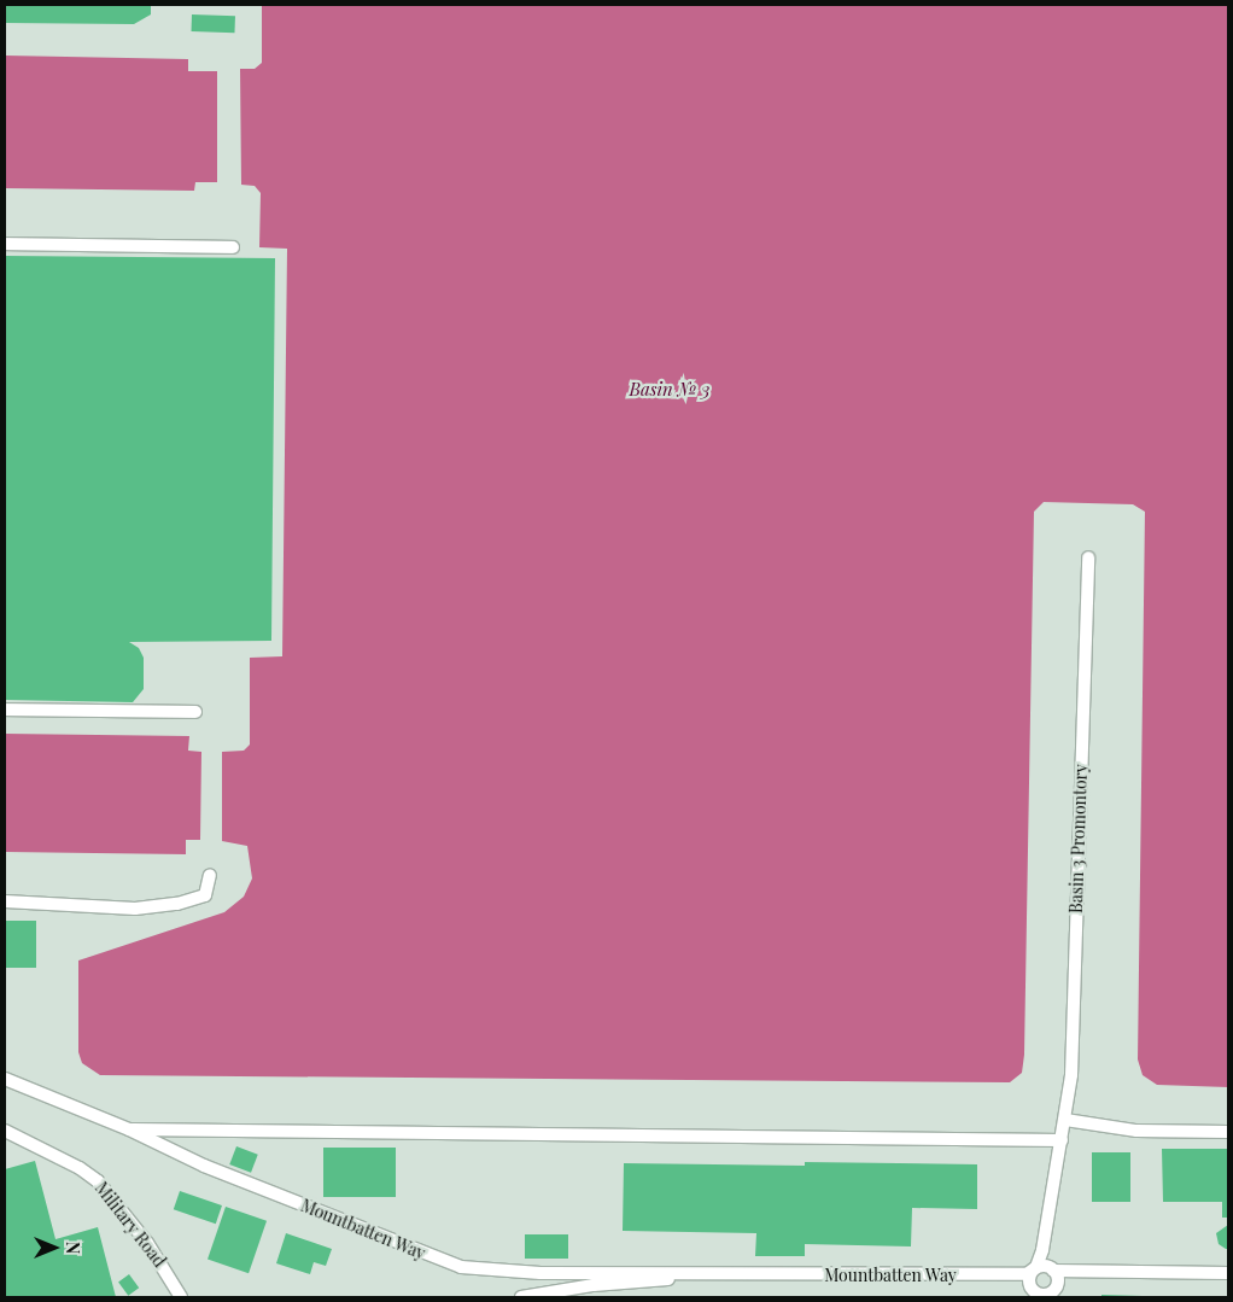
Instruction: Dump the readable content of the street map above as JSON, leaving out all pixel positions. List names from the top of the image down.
{
  "streets": {
    "lane": ["Basin 3 Promontory", "Military Road", "Mountbatten Way"]
  },
  "water": ["Basin № 3"],
  "north": "right"
}
